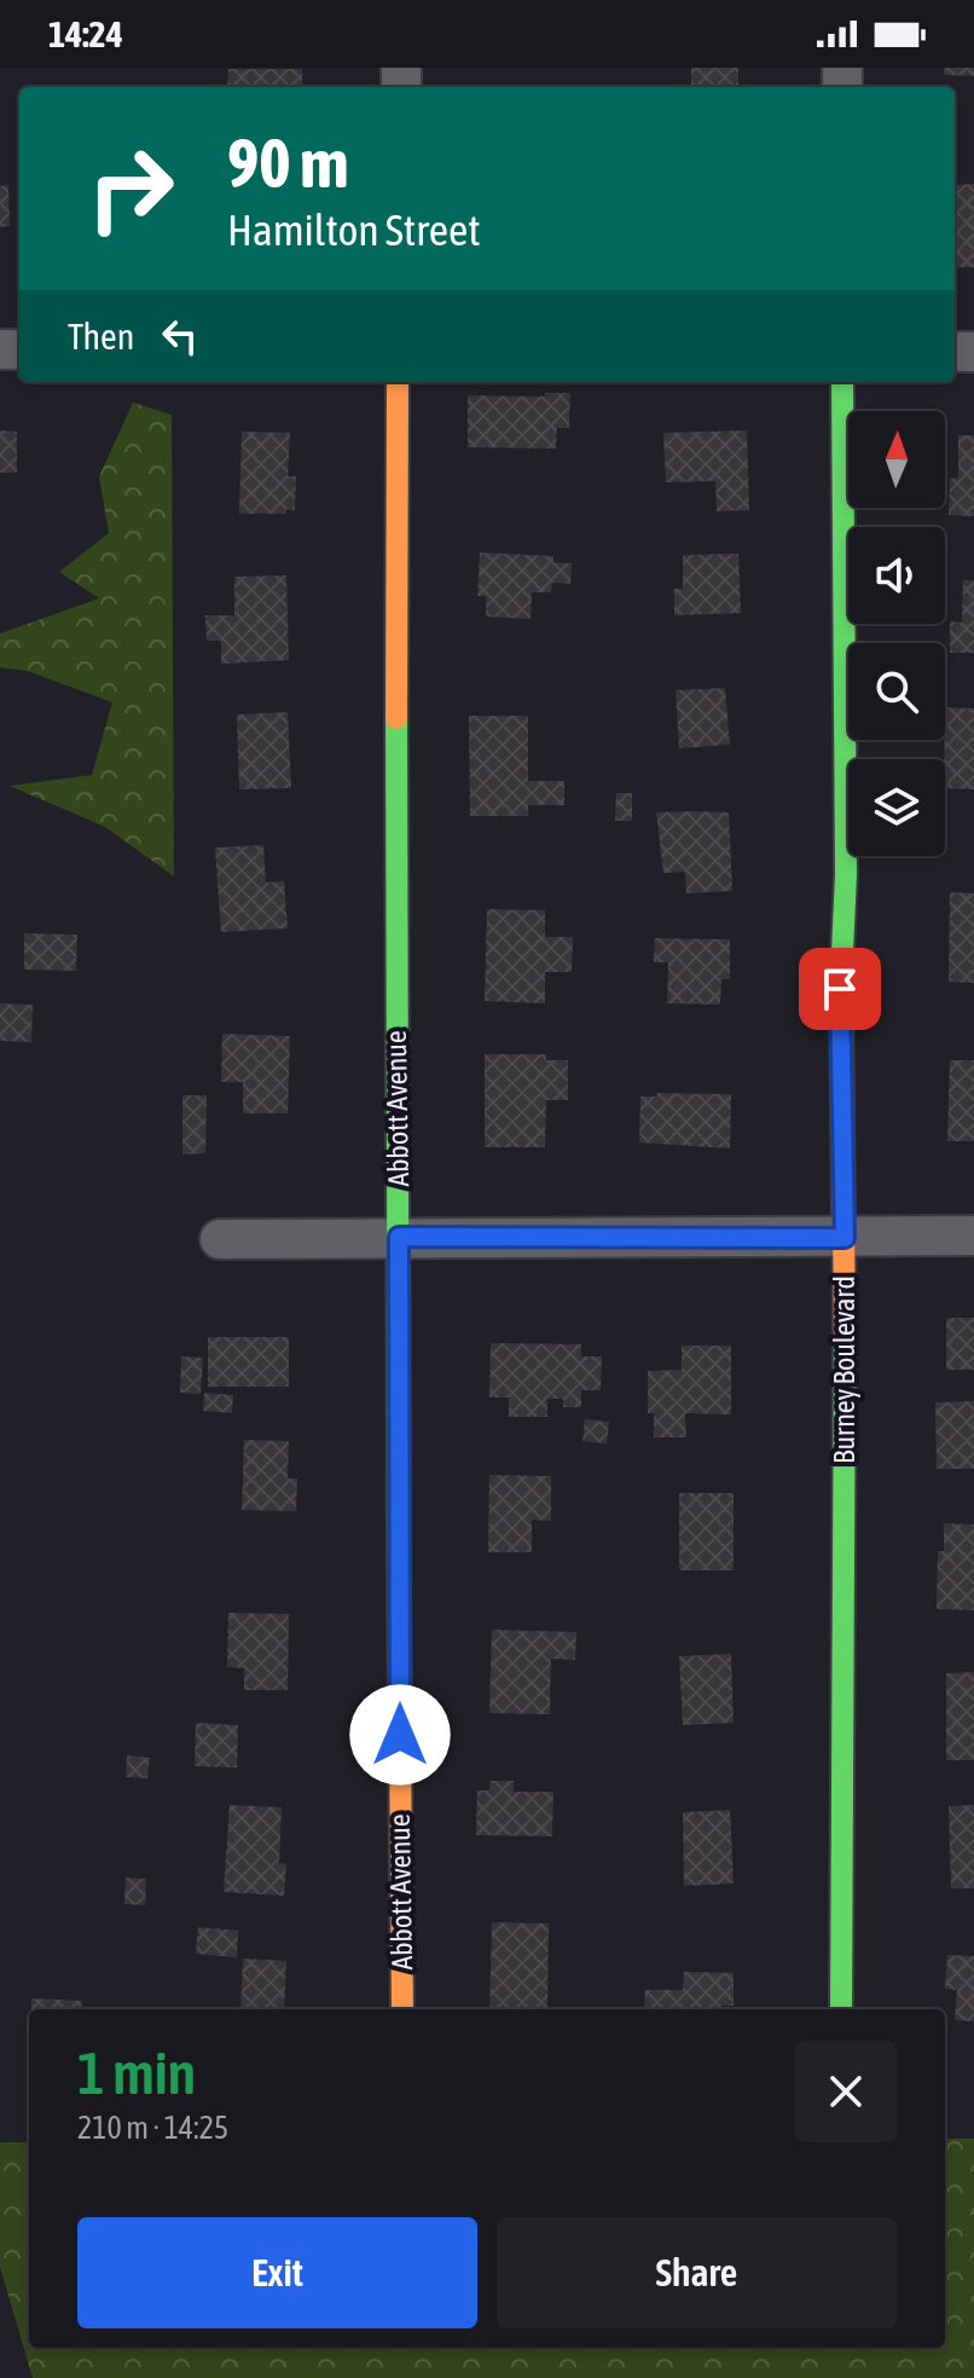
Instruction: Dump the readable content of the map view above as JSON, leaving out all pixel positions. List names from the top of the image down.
{
  "streets": {
    "street": ["Abbott Avenue", "Burney Boulevard"]
  },
  "north": "top",
  "page": {
    "status": "14:24",
    "turn": ["90 m", "Hamilton Street"],
    "then": "Then",
    "heading": ["1 min", "210 m · 14:25"],
    "buttons": ["Exit", "Share"]
  }
}
